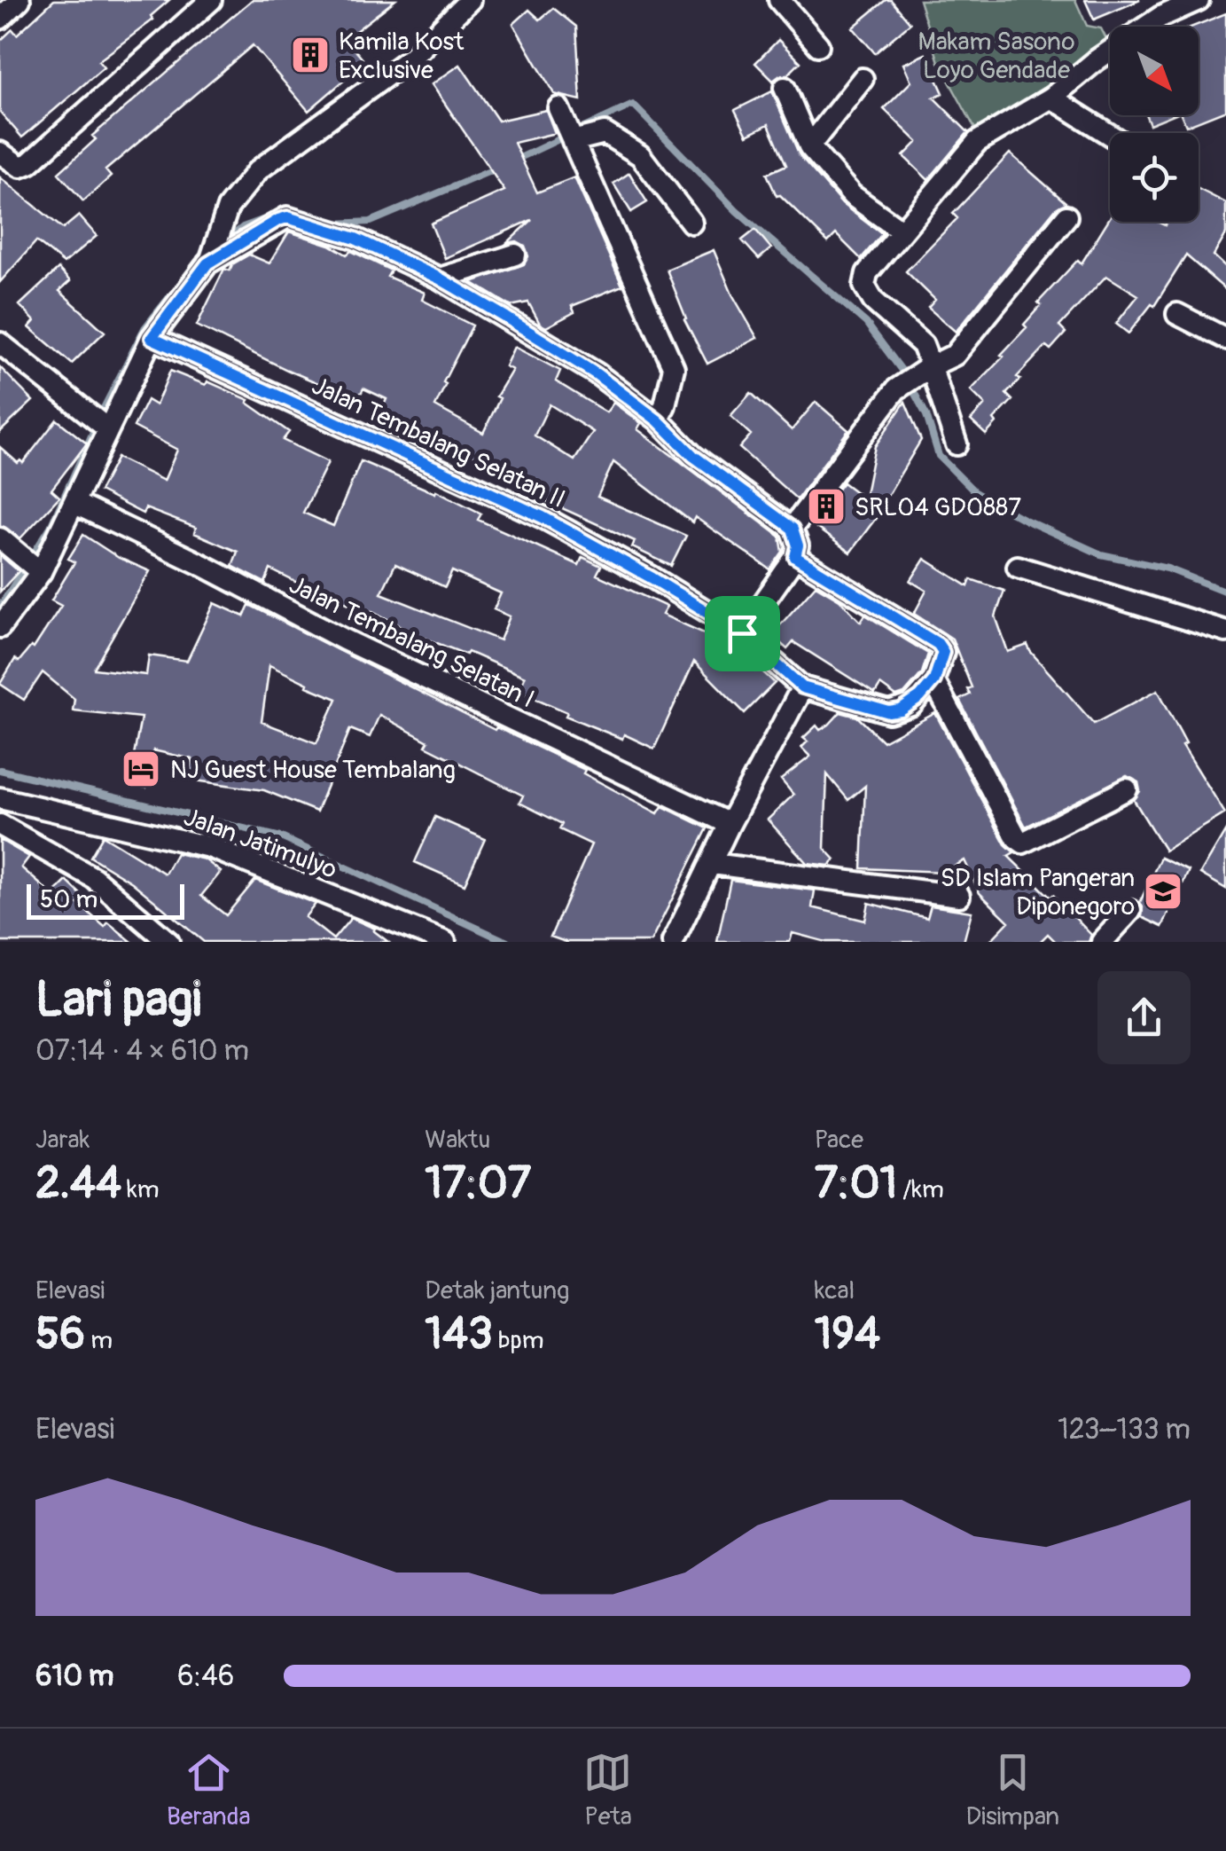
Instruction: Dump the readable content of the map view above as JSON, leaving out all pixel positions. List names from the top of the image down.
{
  "streets": {
    "street": ["Jalan Tembalang Selatan II", "Jalan Tembalang Selatan I", "Jalan Jatimulyo"]
  },
  "parks": ["Makam Sasono Loyo Gendade"],
  "places": {
    "building": ["Kamila Kost Exclusive", "SRL04 GD0887"],
    "hotel": ["NJ Guest House Tembalang"],
    "school or university": ["SD Islam Pangeran Diponegoro"]
  },
  "scale_bar": "50 m",
  "north": "bottom right",
  "page": {
    "scale": "50 m",
    "heading": ["Lari pagi", "07:14 · 4 × 610 m"],
    "stats": [
      ["Jarak", "2.44 km"],
      ["Waktu", "17:07"],
      ["Pace", "7:01 /km"],
      ["Elevasi", "56 m"],
      ["Detak jantung", "143 bpm"],
      ["kcal", "194"]
    ],
    "chart": ["Elevasi", "123–133 m"],
    "list": [
      {
        "name": "610 m",
        "note": "6:46"
      }
    ],
    "tabs": ["Beranda", "Peta", "Disimpan"]
  }
}
